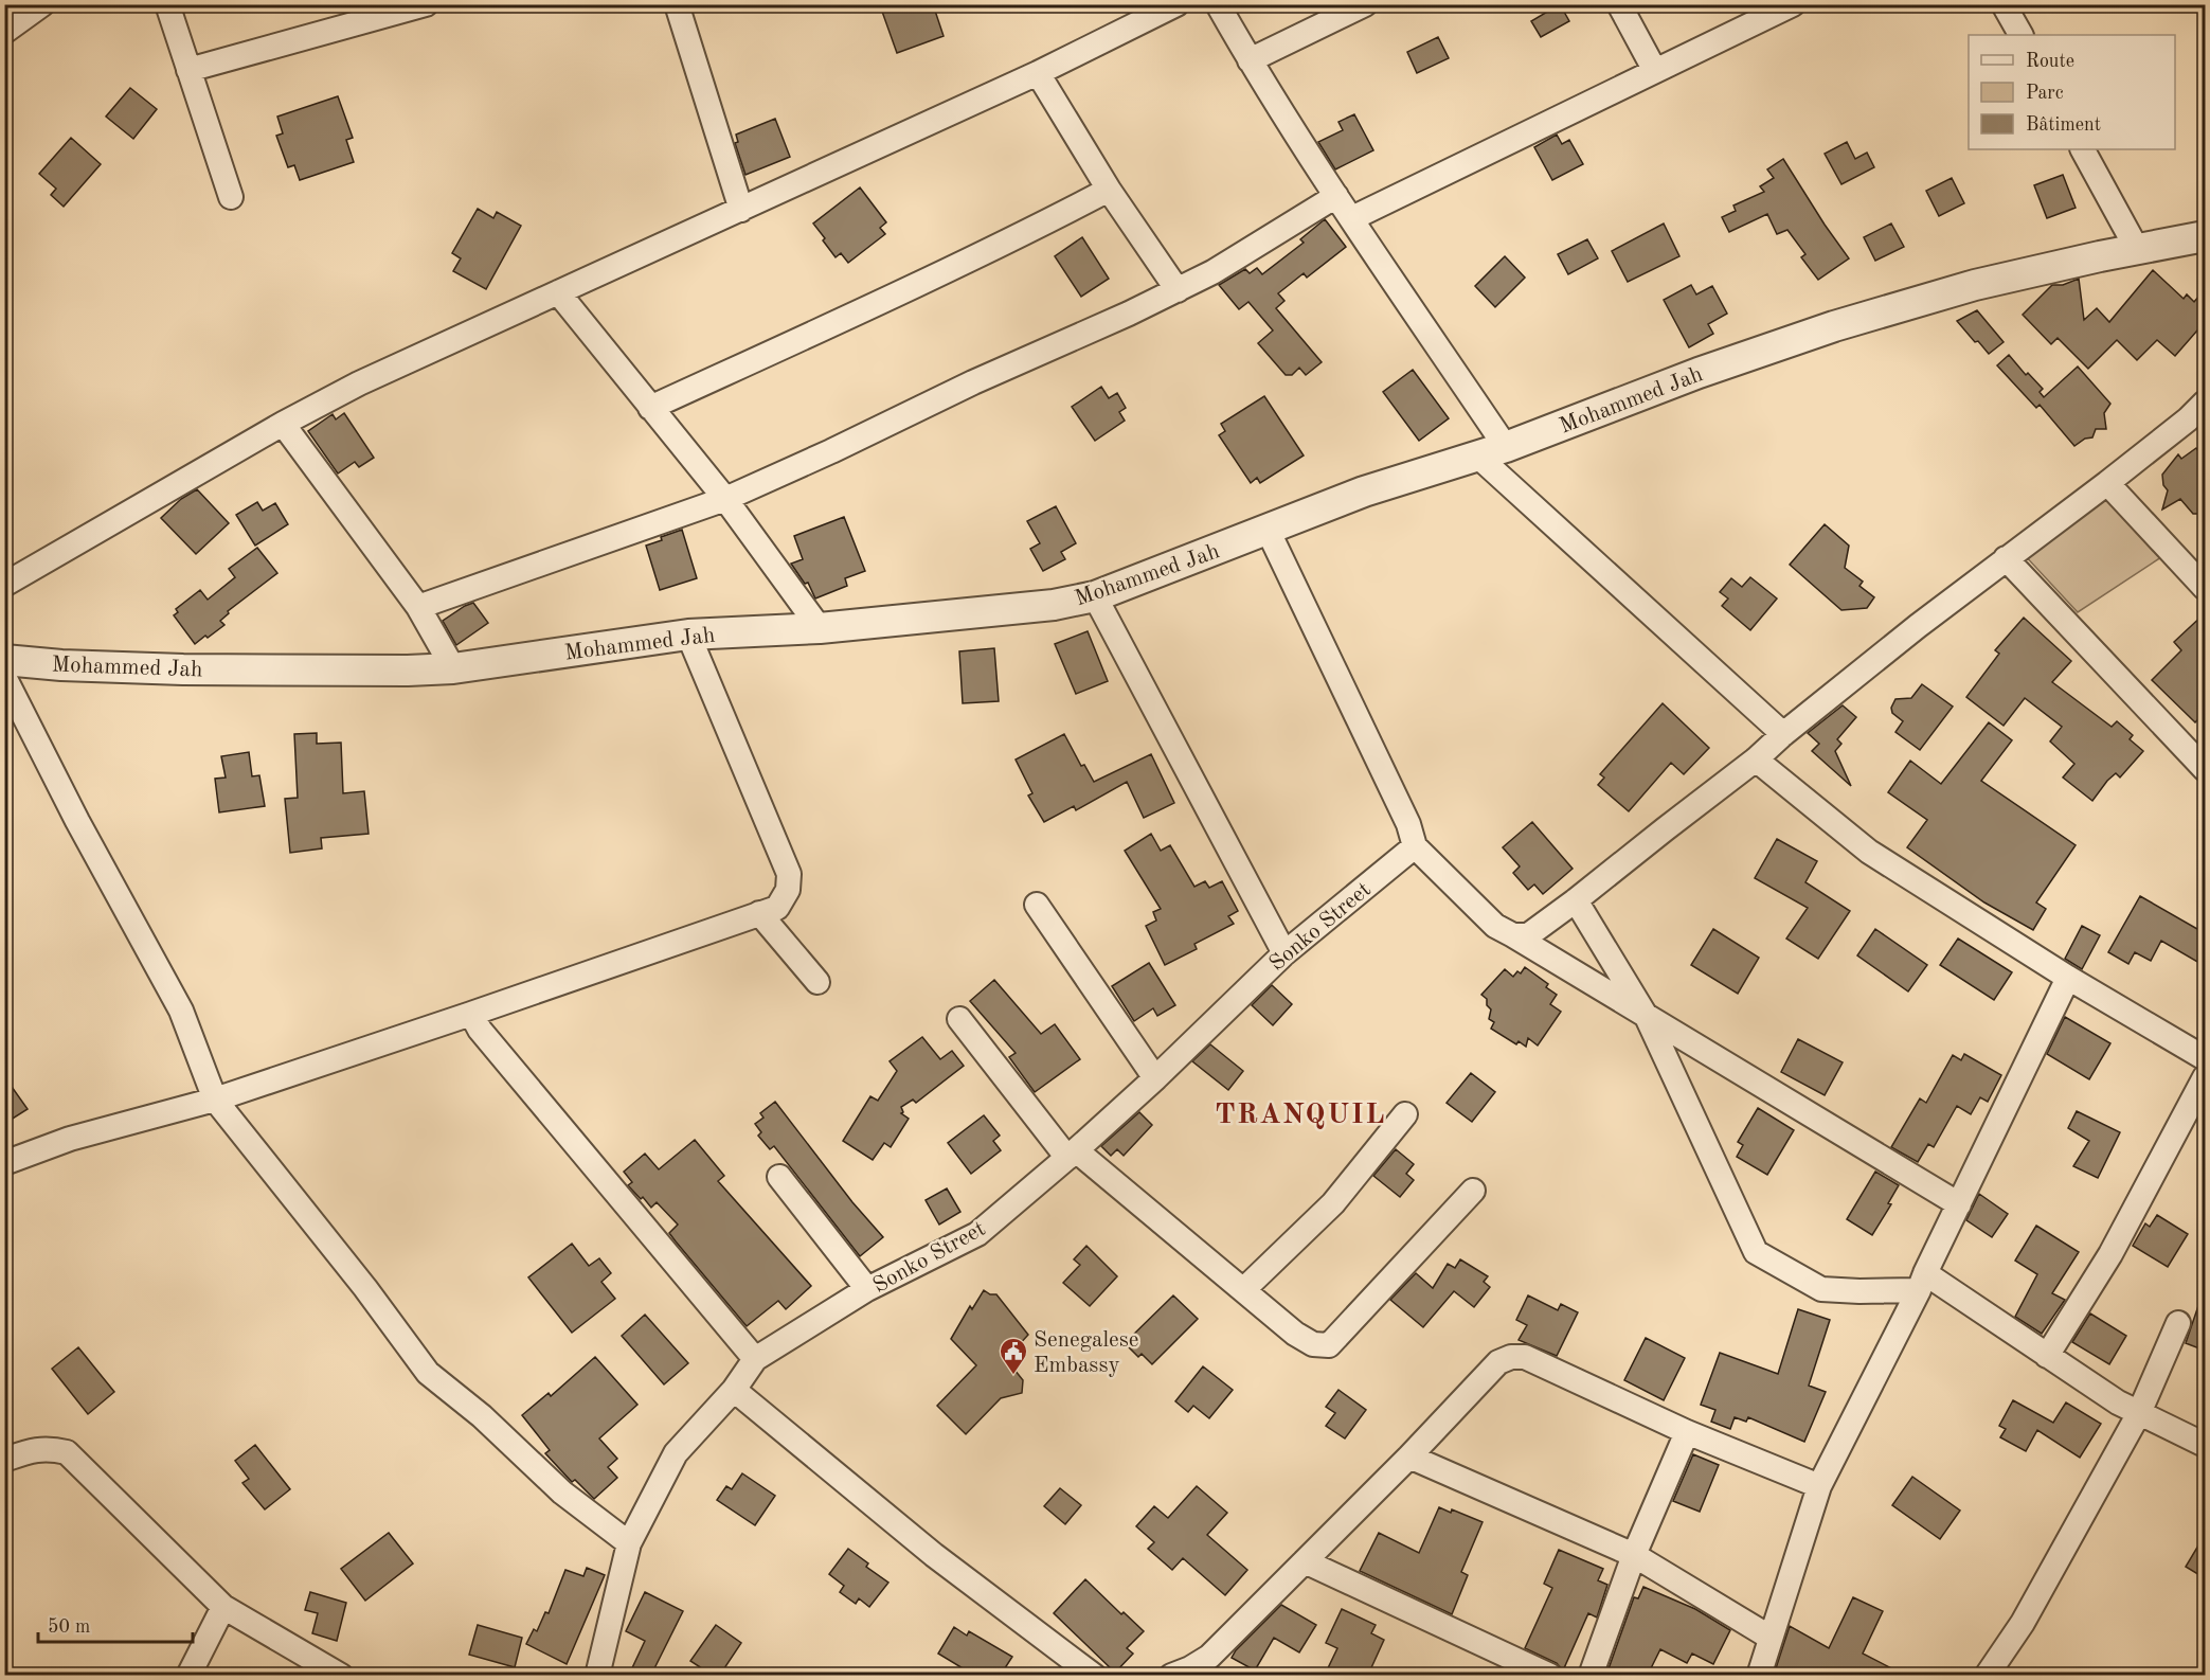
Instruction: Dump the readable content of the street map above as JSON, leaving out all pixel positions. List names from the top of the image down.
{
  "streets": {
    "street": ["Mohammed Jah", "Sonko Street"]
  },
  "districts": ["TRANQUIL"],
  "places": {
    "public building": ["Senegalese Embassy"]
  },
  "legend": ["Route", "Parc", "Bâtiment"],
  "scale_bar": "50 m"
}
